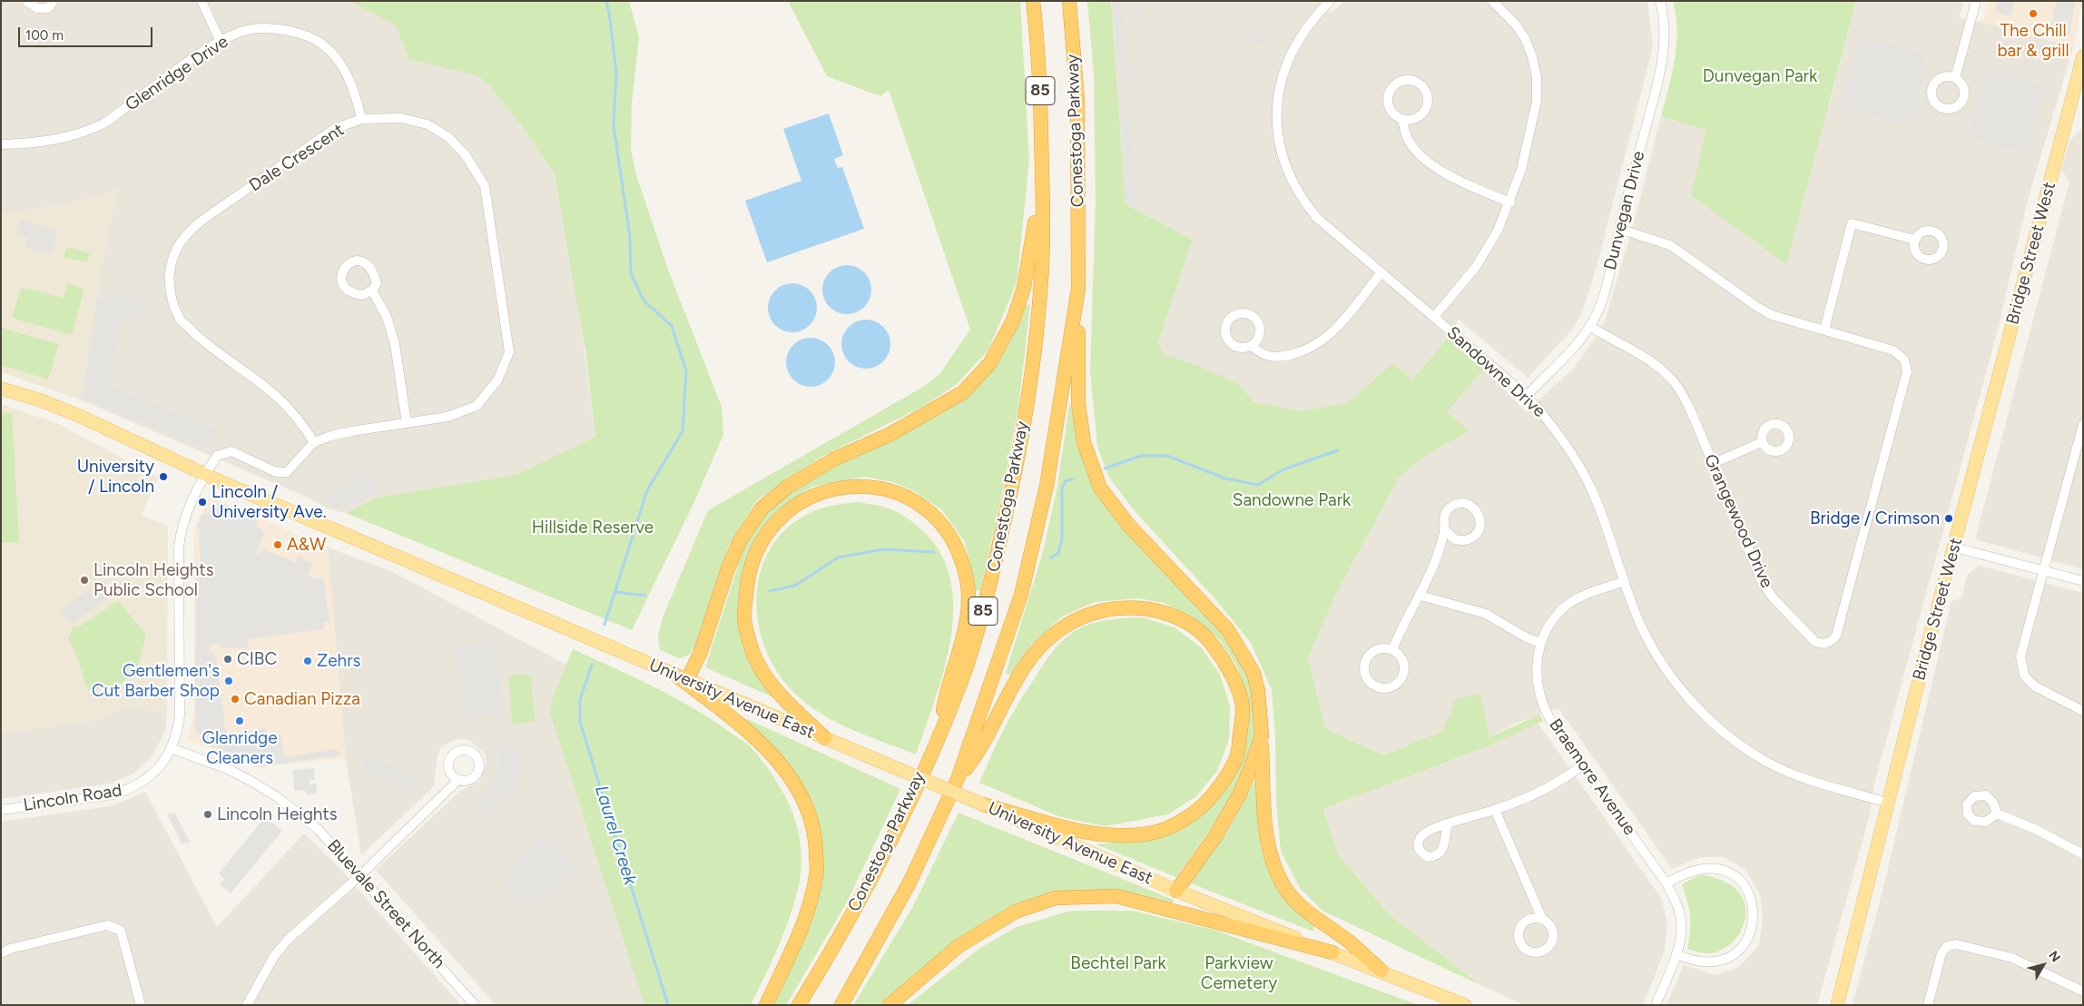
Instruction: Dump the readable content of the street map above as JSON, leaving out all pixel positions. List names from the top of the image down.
{
  "streets": {
    "highway": ["85", "Conestoga Parkway"],
    "main road": ["Bridge Street West", "University Avenue East"],
    "street": [
      "Glenridge Drive",
      "Dale Crescent",
      "Dunvegan Drive",
      "Sandowne Drive",
      "Grangewood Drive",
      "Braemore Avenue",
      "Lincoln Road",
      "Bluevale Street North"
    ]
  },
  "crossings": [
    ["Glenridge Drive", "Dale Crescent"],
    ["Dale Crescent", "University Avenue East"],
    ["Dale Crescent", "Lincoln Road"],
    ["Dunvegan Drive", "Sandowne Drive"],
    ["Dunvegan Drive", "Grangewood Drive"],
    ["Bridge Street West", "Sandowne Drive"],
    ["Sandowne Drive", "Braemore Avenue"],
    ["University Avenue East", "Lincoln Road"],
    ["Lincoln Road", "Bluevale Street North"]
  ],
  "water": ["Laurel Creek"],
  "parks": [
    "Dunvegan Park",
    "Sandowne Park",
    "Hillside Reserve",
    "Bechtel Park",
    "Parkview Cemetery"
  ],
  "places": [
    "The Chill bar & grill",
    "University / Lincoln",
    "Lincoln / University Ave.",
    "Bridge / Crimson",
    "A&W",
    "Lincoln Heights Public School",
    "CIBC",
    "Zehrs",
    "Gentlemen's Cut Barber Shop",
    "Canadian Pizza",
    "Glenridge Cleaners",
    "Lincoln Heights"
  ],
  "scale_bar": "100 m",
  "north": "top right"
}
